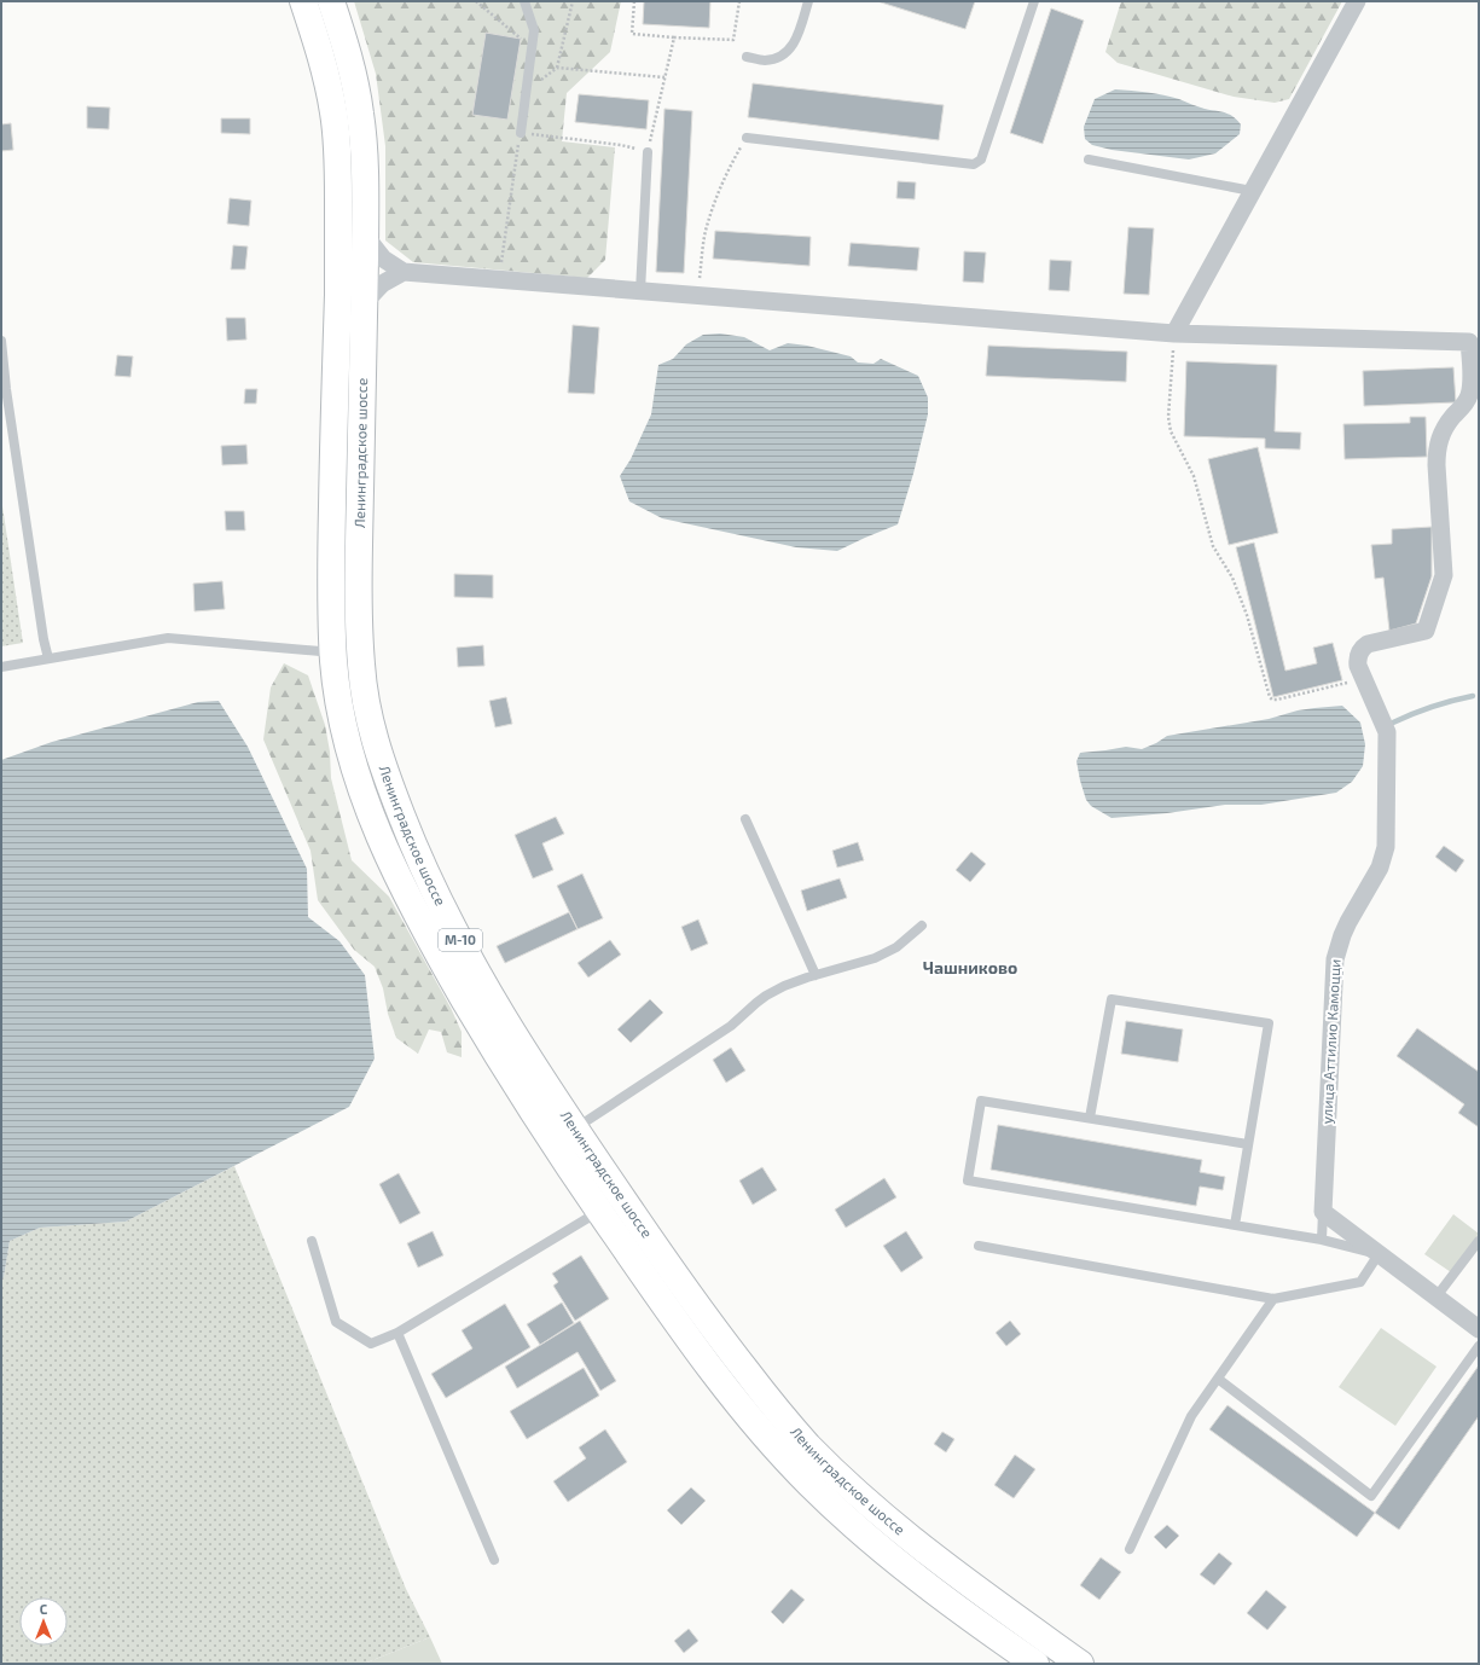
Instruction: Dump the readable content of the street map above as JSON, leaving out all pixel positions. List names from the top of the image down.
{
  "streets": {
    "highway": ["Ленинградское шоссе", "М-10"],
    "street": ["улица Аттилио Камоцци"]
  },
  "districts": ["Чашниково"],
  "north": "top"
}
